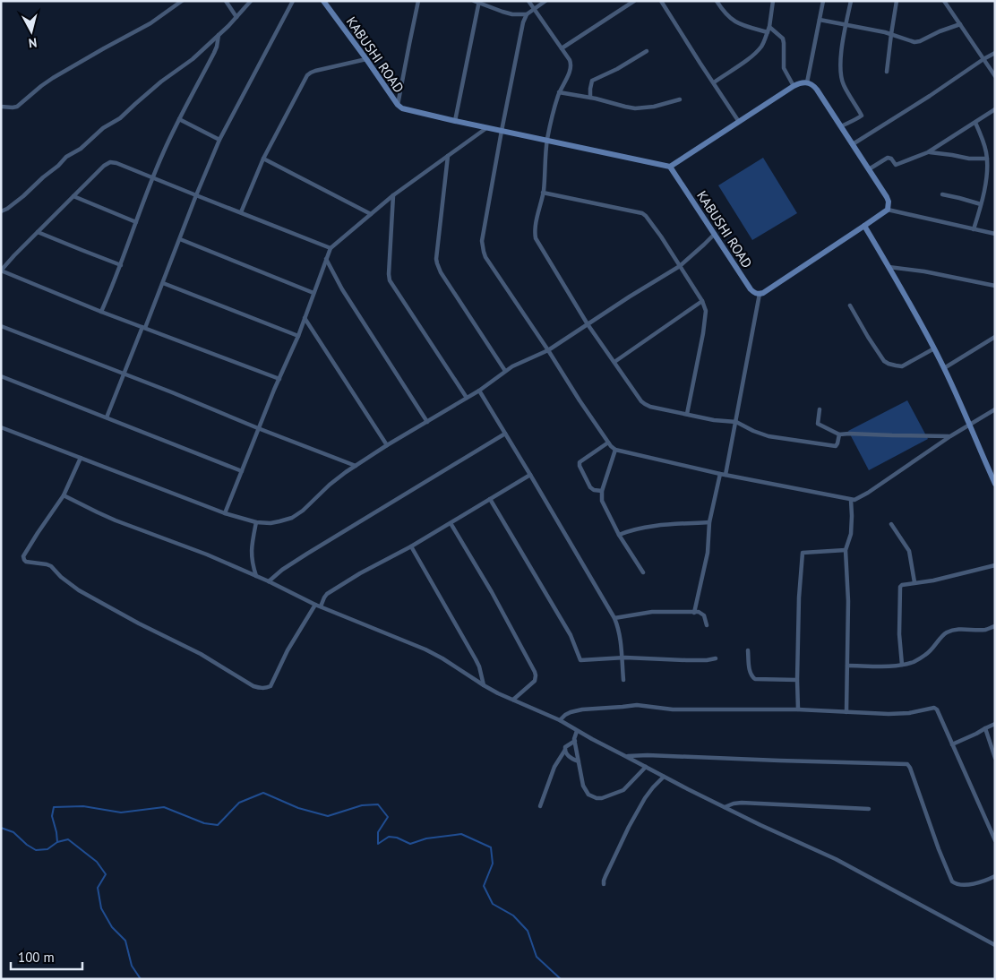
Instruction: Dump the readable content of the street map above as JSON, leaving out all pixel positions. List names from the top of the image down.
{
  "streets": {
    "main road": ["KABUSHI ROAD"]
  },
  "scale_bar": "100 m",
  "north": "bottom"
}
